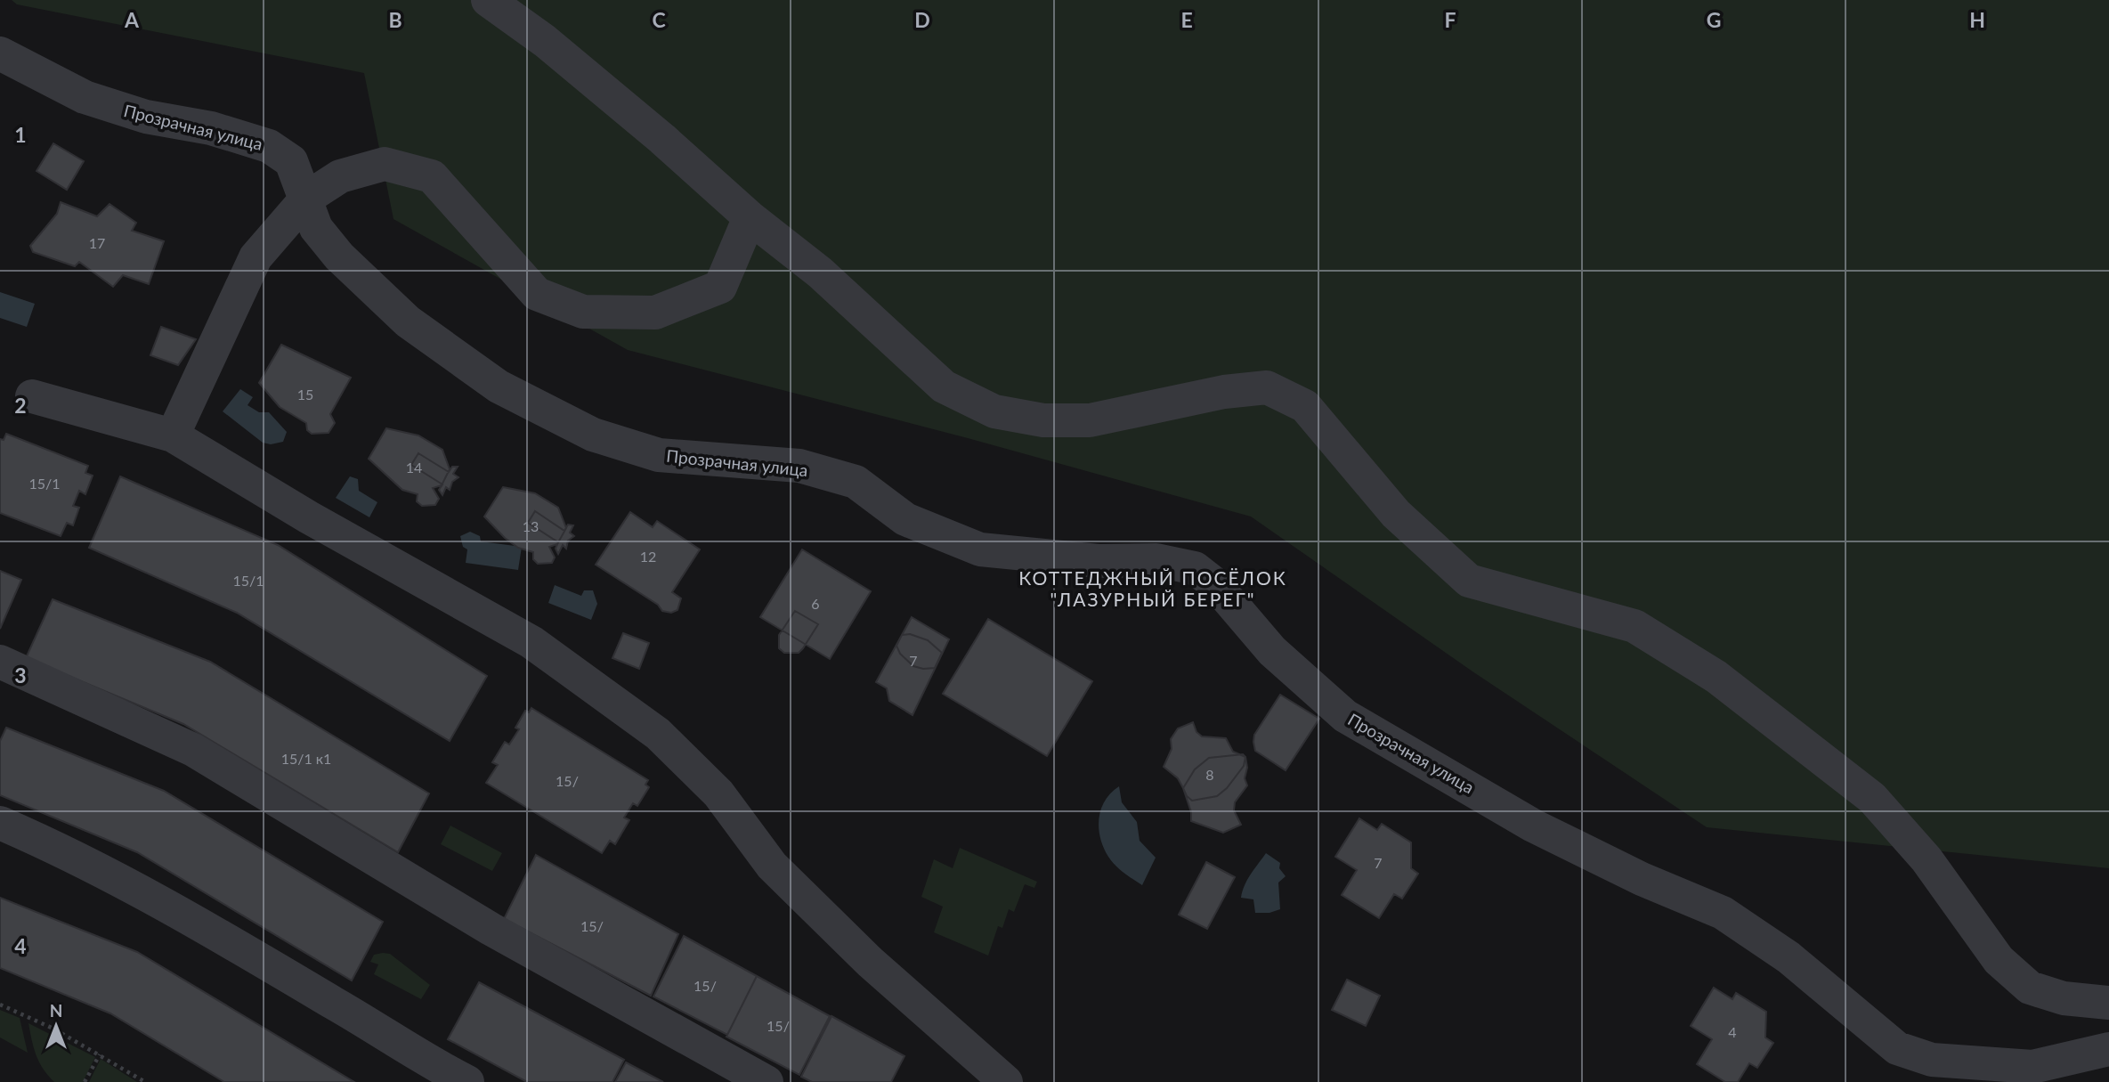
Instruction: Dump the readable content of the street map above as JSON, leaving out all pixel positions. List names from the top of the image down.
{
  "streets": {
    "street": ["Прозрачная улица"]
  },
  "districts": ["КОТТЕДЖНЫЙ ПОСЁЛОК \"ЛАЗУРНЫЙ БЕРЕГ\""],
  "house_numbers": [
    "17",
    "15",
    "14",
    "15/1",
    "13",
    "12",
    "15/1",
    "6",
    "7",
    "15/1 к1",
    "8",
    "15/",
    "7",
    "15/",
    "15/",
    "15/",
    "4"
  ],
  "north": "top",
  "grid": {
    "columns": [
      "A",
      "B",
      "C",
      "D",
      "E",
      "F",
      "G",
      "H"
    ],
    "rows": [
      "1",
      "2",
      "3",
      "4"
    ]
  }
}
